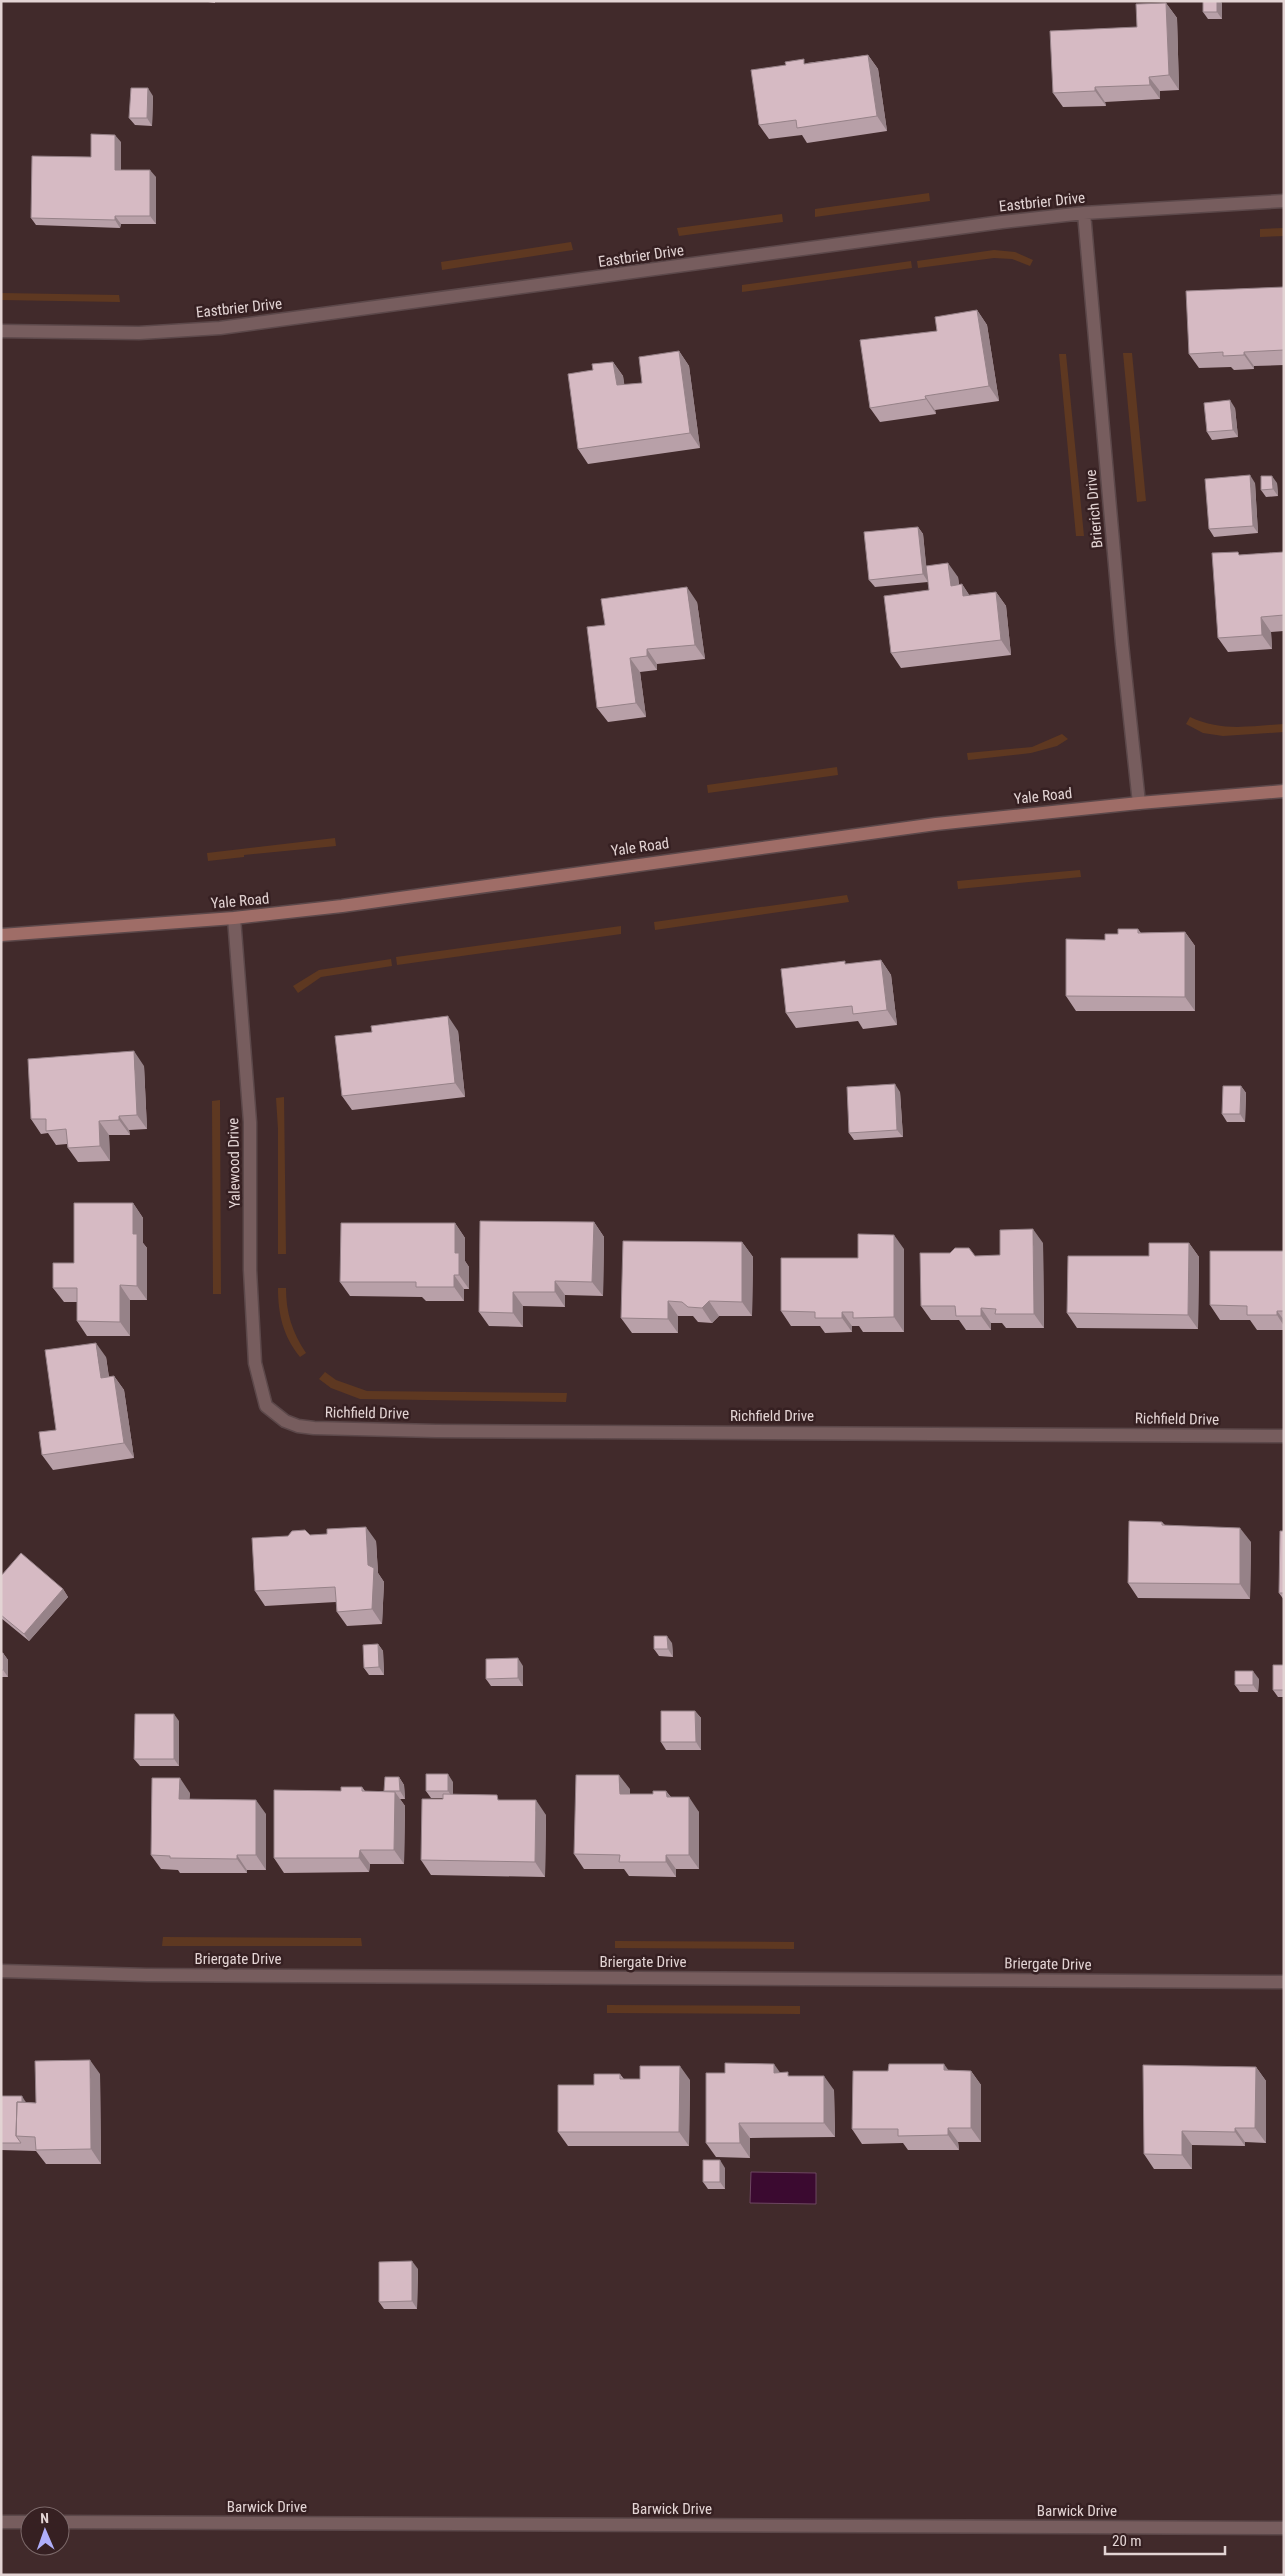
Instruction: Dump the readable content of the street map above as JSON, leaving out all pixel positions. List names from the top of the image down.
{
  "streets": {
    "main road": ["Yale Road"],
    "street": [
      "Eastbrier Drive",
      "Brierich Drive",
      "Yalewood Drive",
      "Richfield Drive",
      "Briergate Drive",
      "Barwick Drive"
    ]
  },
  "crossings": [
    ["Eastbrier Drive", "Brierich Drive"],
    ["Brierich Drive", "Yale Road"],
    ["Yale Road", "Yalewood Drive"],
    ["Yalewood Drive", "Richfield Drive"]
  ],
  "scale_bar": "20 m",
  "north": "top"
}
